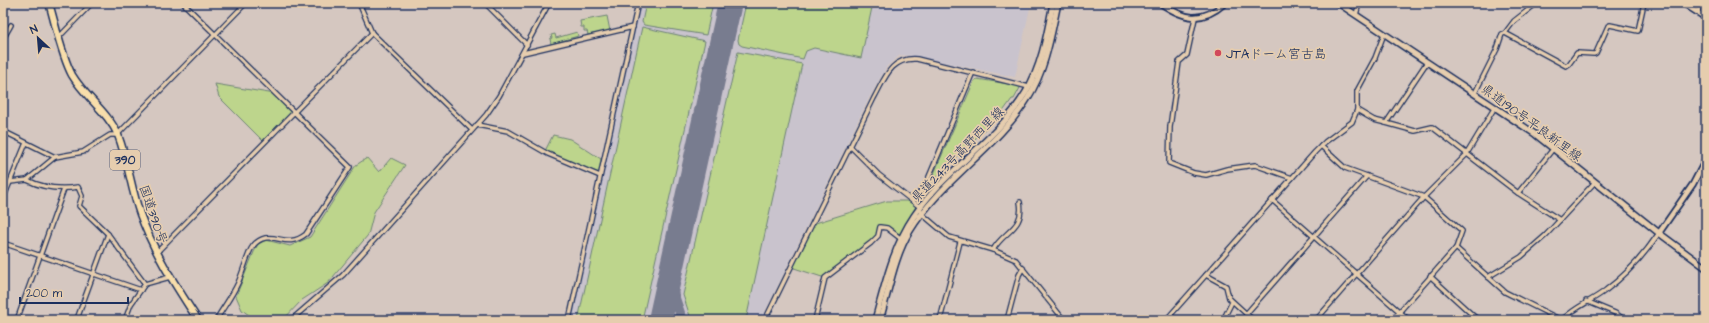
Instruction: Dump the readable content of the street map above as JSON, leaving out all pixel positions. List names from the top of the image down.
{
  "streets": {
    "highway": ["390", "国道390号"],
    "main road": ["県道190号平良新里線", "県道243号高野西里線"]
  },
  "places": ["JTAドーム宮古島"],
  "scale_bar": "200 m",
  "north": "top left"
}
